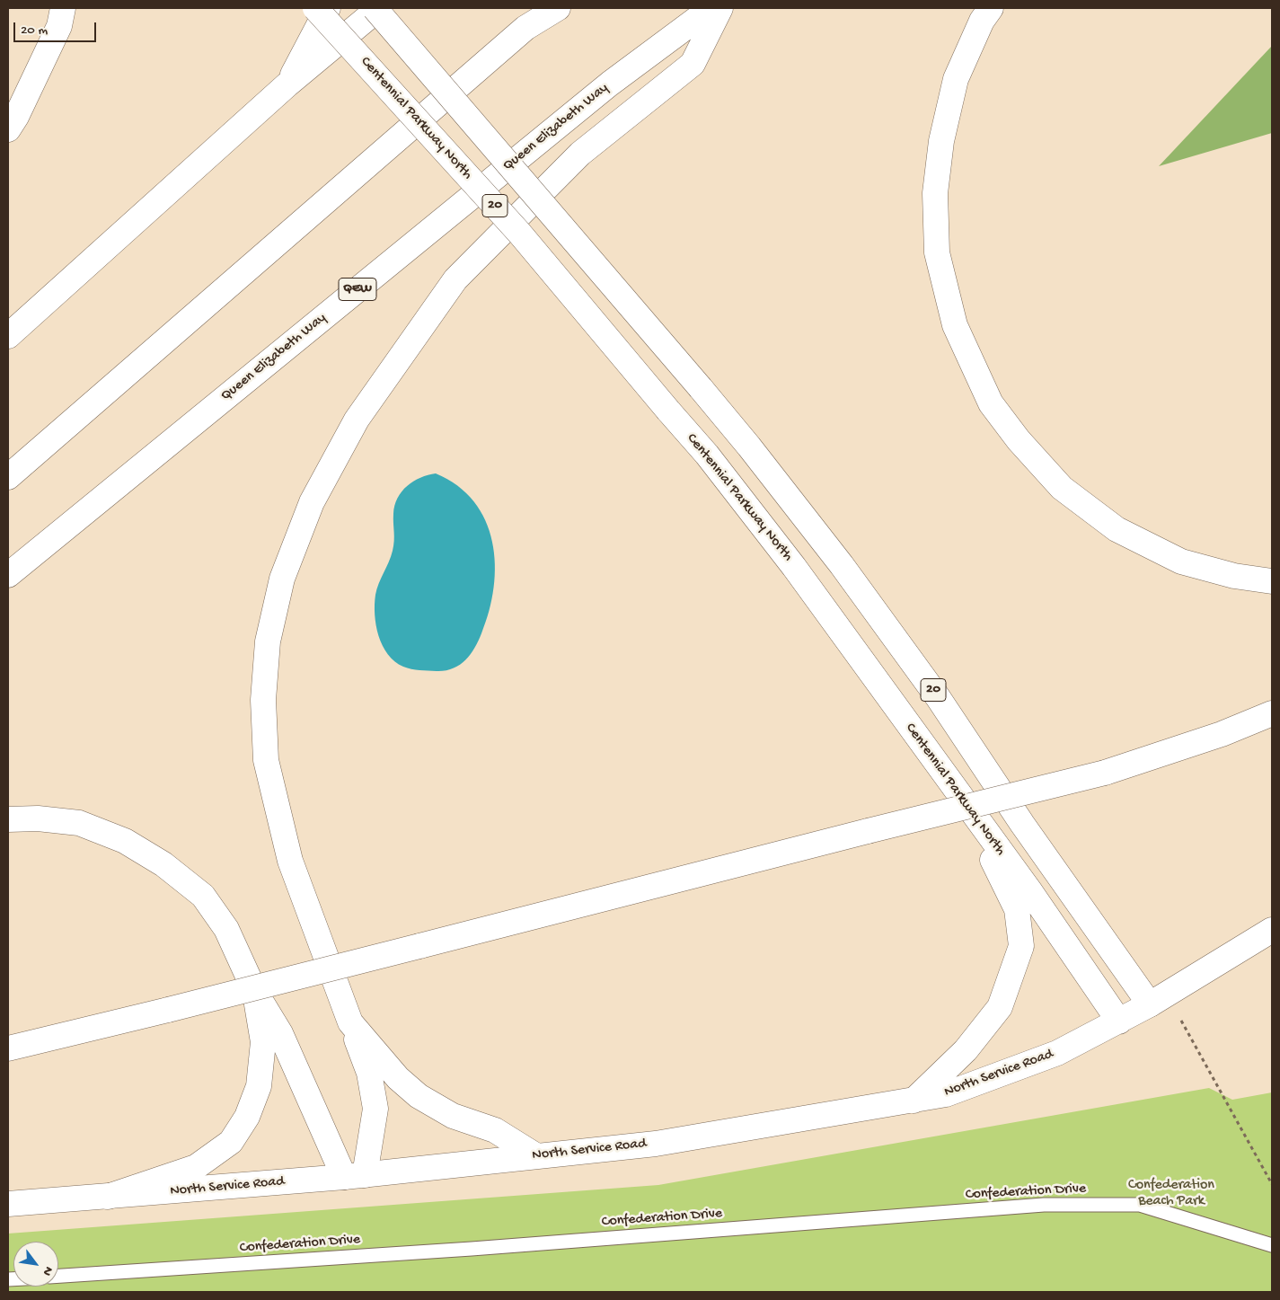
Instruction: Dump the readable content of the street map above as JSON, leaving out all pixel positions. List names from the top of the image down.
{
  "streets": {
    "main road": [
      "Centennial Parkway North",
      "Queen Elizabeth Way",
      "20",
      "QEW",
      "North Service Road"
    ],
    "lane": ["Confederation Drive"]
  },
  "crossings": [
    ["Centennial Parkway North", "North Service Road"],
    ["20", "North Service Road"]
  ],
  "parks": ["Confederation Beach Park"],
  "scale_bar": "20 m",
  "north": "bottom right"
}
